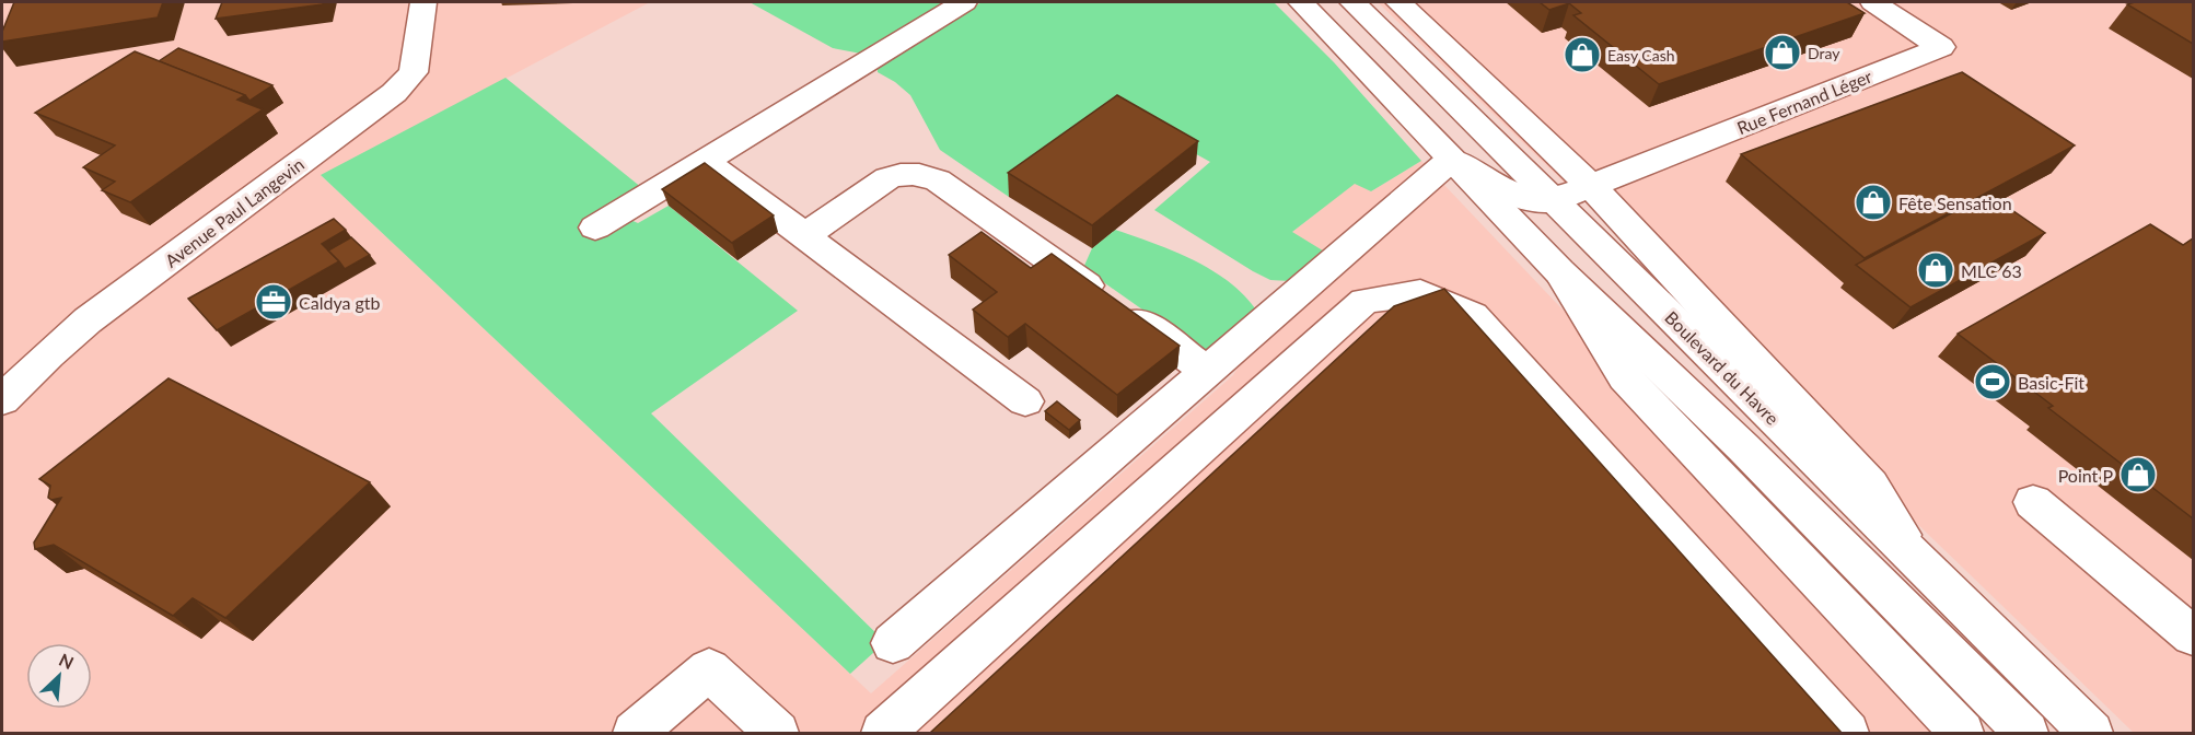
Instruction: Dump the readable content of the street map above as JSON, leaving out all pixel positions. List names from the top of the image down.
{
  "streets": {
    "main road": ["Rue Fernand Léger", "Avenue Paul Langevin", "Boulevard du Havre"]
  },
  "places": {
    "shop": [
      "Dray",
      "Easy Cash",
      "Fête Sensation",
      "MLC 63",
      "Point P"
    ],
    "office": ["Caldya gtb"],
    "sports": ["Basic-Fit"]
  },
  "north": "top right"
}
